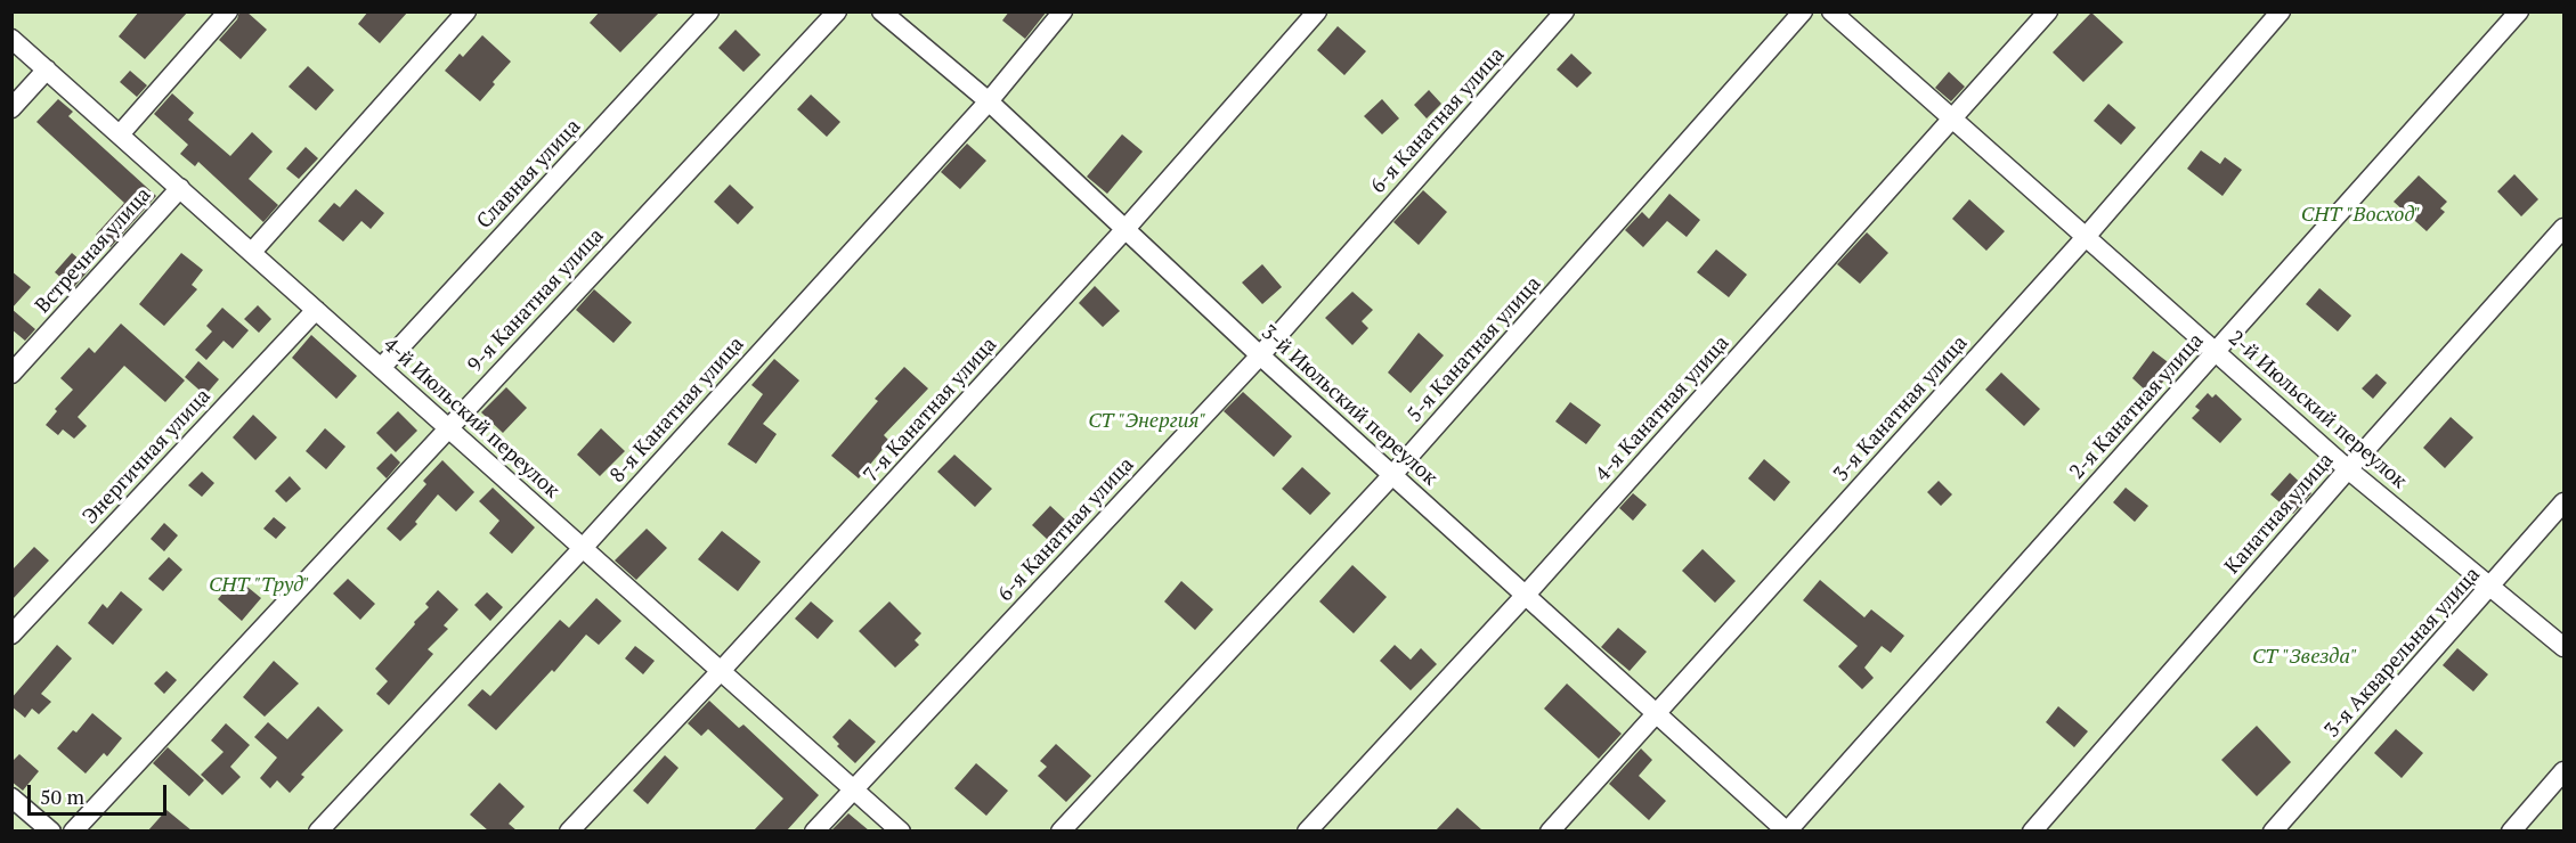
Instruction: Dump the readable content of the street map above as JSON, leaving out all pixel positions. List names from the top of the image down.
{
  "streets": {
    "street": [
      "6-я Канатная улица",
      "Славная улица",
      "Встречная улица",
      "9-я Канатная улица",
      "5-я Канатная улица",
      "3-й Июльский переулок",
      "2-я Канатная улица",
      "4-я Канатная улица",
      "3-я Канатная улица",
      "8-я Канатная улица",
      "7-я Канатная улица",
      "2-й Июльский переулок",
      "4-й Июльский переулок",
      "Энергичная улица",
      "Канатная улица",
      "3-я Акварельная улица"
    ]
  },
  "crossings": [
    ["6-я Канатная улица", "3-й Июльский переулок"],
    ["6-я Канатная улица", "4-й Июльский переулок"],
    ["Славная улица", "4-й Июльский переулок"],
    ["Встречная улица", "4-й Июльский переулок"],
    ["9-я Канатная улица", "4-й Июльский переулок"],
    ["5-я Канатная улица", "3-й Июльский переулок"],
    ["3-й Июльский переулок", "2-я Канатная улица"],
    ["3-й Июльский переулок", "4-я Канатная улица"],
    ["3-й Июльский переулок", "3-я Канатная улица"],
    ["3-й Июльский переулок", "8-я Канатная улица"],
    ["3-й Июльский переулок", "7-я Канатная улица"],
    ["2-я Канатная улица", "2-й Июльский переулок"],
    ["4-я Канатная улица", "2-й Июльский переулок"],
    ["3-я Канатная улица", "2-й Июльский переулок"],
    ["8-я Канатная улица", "4-й Июльский переулок"],
    ["7-я Канатная улица", "4-й Июльский переулок"],
    ["2-й Июльский переулок", "Канатная улица"],
    ["2-й Июльский переулок", "3-я Акварельная улица"],
    ["4-й Июльский переулок", "Энергичная улица"]
  ],
  "parks": [
    "СНТ \"Восход\"",
    "СТ \"Энергия\"",
    "СНТ \"Труд\"",
    "СТ \"Звезда\""
  ],
  "scale_bar": "50 m"
}
